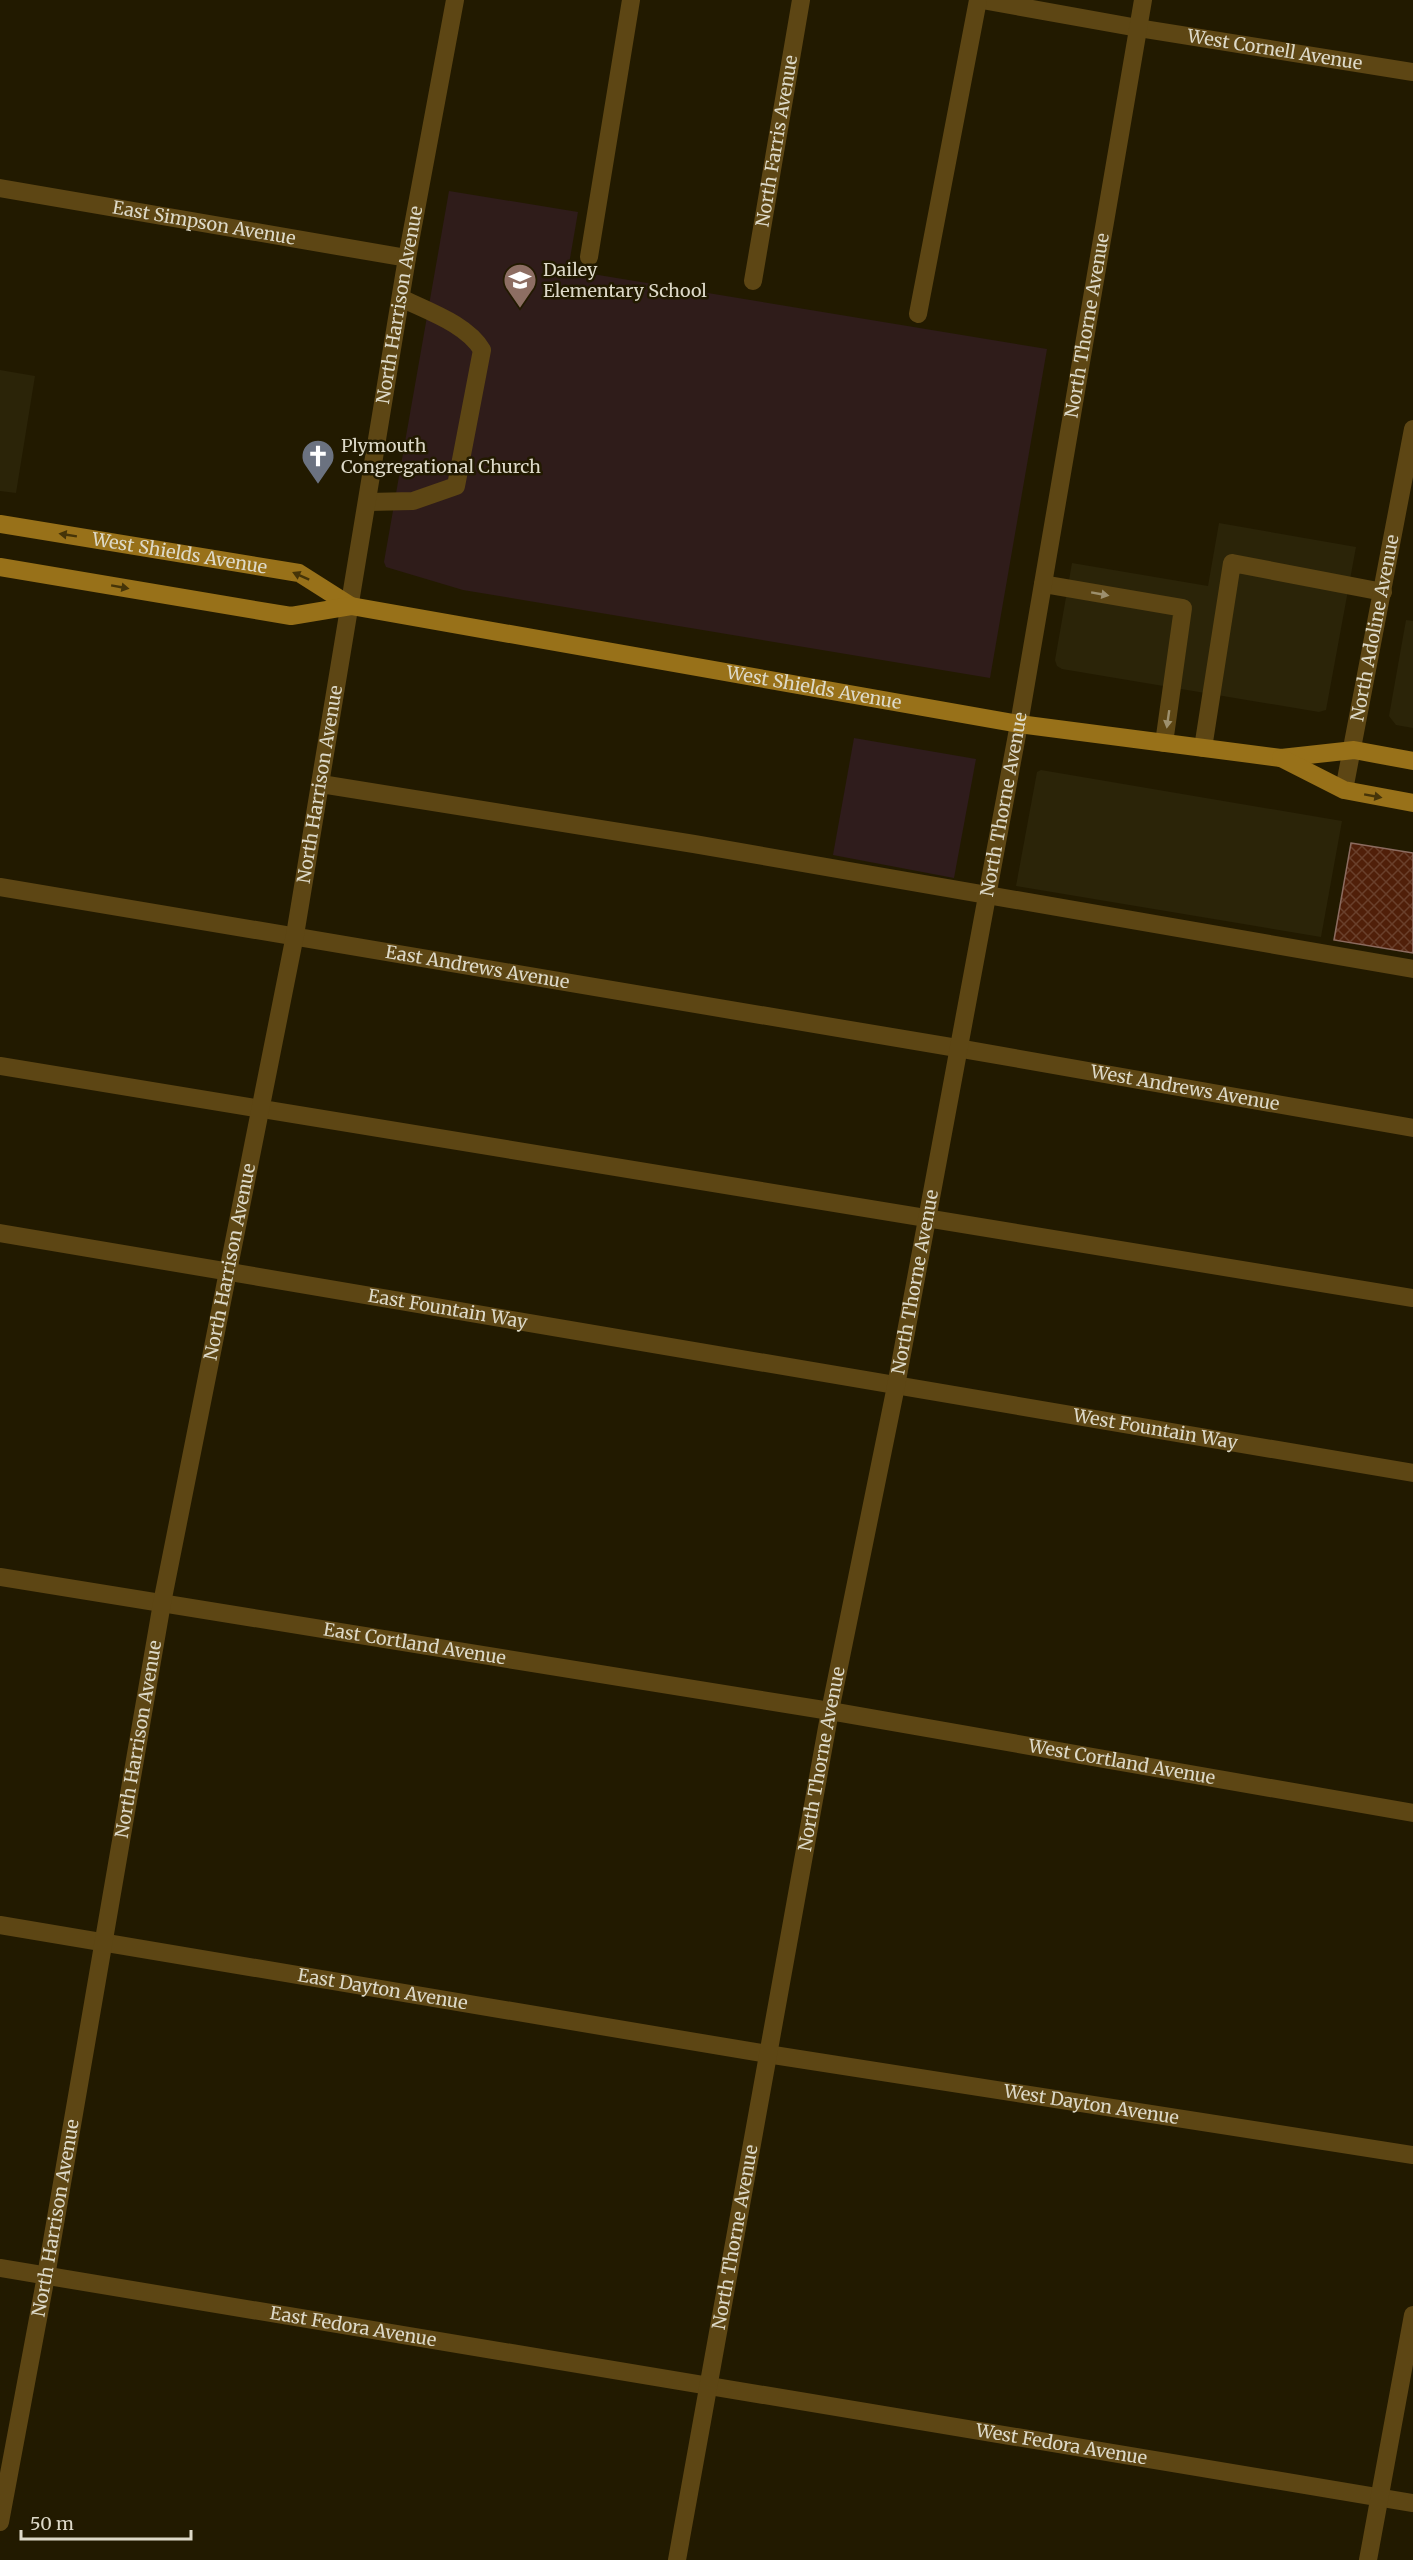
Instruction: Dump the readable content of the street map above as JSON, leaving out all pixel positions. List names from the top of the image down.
{
  "streets": {
    "main road": ["West Shields Avenue"],
    "street": [
      "West Cornell Avenue",
      "North Farris Avenue",
      "East Simpson Avenue",
      "North Harrison Avenue",
      "North Thorne Avenue",
      "North Adoline Avenue",
      "East Andrews Avenue",
      "West Andrews Avenue",
      "East Fountain Way",
      "West Fountain Way",
      "East Cortland Avenue",
      "West Cortland Avenue",
      "East Dayton Avenue",
      "West Dayton Avenue",
      "East Fedora Avenue",
      "West Fedora Avenue"
    ]
  },
  "crossings": [
    ["West Cornell Avenue", "North Thorne Avenue"],
    ["East Simpson Avenue", "North Harrison Avenue"],
    ["North Harrison Avenue", "West Shields Avenue"],
    ["North Harrison Avenue", "East Andrews Avenue"],
    ["North Harrison Avenue", "East Fountain Way"],
    ["North Harrison Avenue", "East Cortland Avenue"],
    ["North Harrison Avenue", "East Dayton Avenue"],
    ["North Harrison Avenue", "East Fedora Avenue"],
    ["North Thorne Avenue", "West Shields Avenue"],
    ["North Thorne Avenue", "East Andrews Avenue"],
    ["North Thorne Avenue", "West Andrews Avenue"],
    ["North Thorne Avenue", "East Fountain Way"],
    ["North Thorne Avenue", "West Fountain Way"],
    ["North Thorne Avenue", "East Cortland Avenue"],
    ["North Thorne Avenue", "West Cortland Avenue"],
    ["North Thorne Avenue", "East Dayton Avenue"],
    ["North Thorne Avenue", "West Dayton Avenue"],
    ["North Thorne Avenue", "East Fedora Avenue"],
    ["North Thorne Avenue", "West Fedora Avenue"],
    ["West Shields Avenue", "North Adoline Avenue"],
    ["East Andrews Avenue", "West Andrews Avenue"],
    ["East Fountain Way", "West Fountain Way"],
    ["East Cortland Avenue", "West Cortland Avenue"],
    ["East Dayton Avenue", "West Dayton Avenue"],
    ["East Fedora Avenue", "West Fedora Avenue"]
  ],
  "places": {
    "school or university": ["Dailey Elementary School"],
    "church": ["Plymouth Congregational Church"]
  },
  "scale_bar": "50 m"
}
